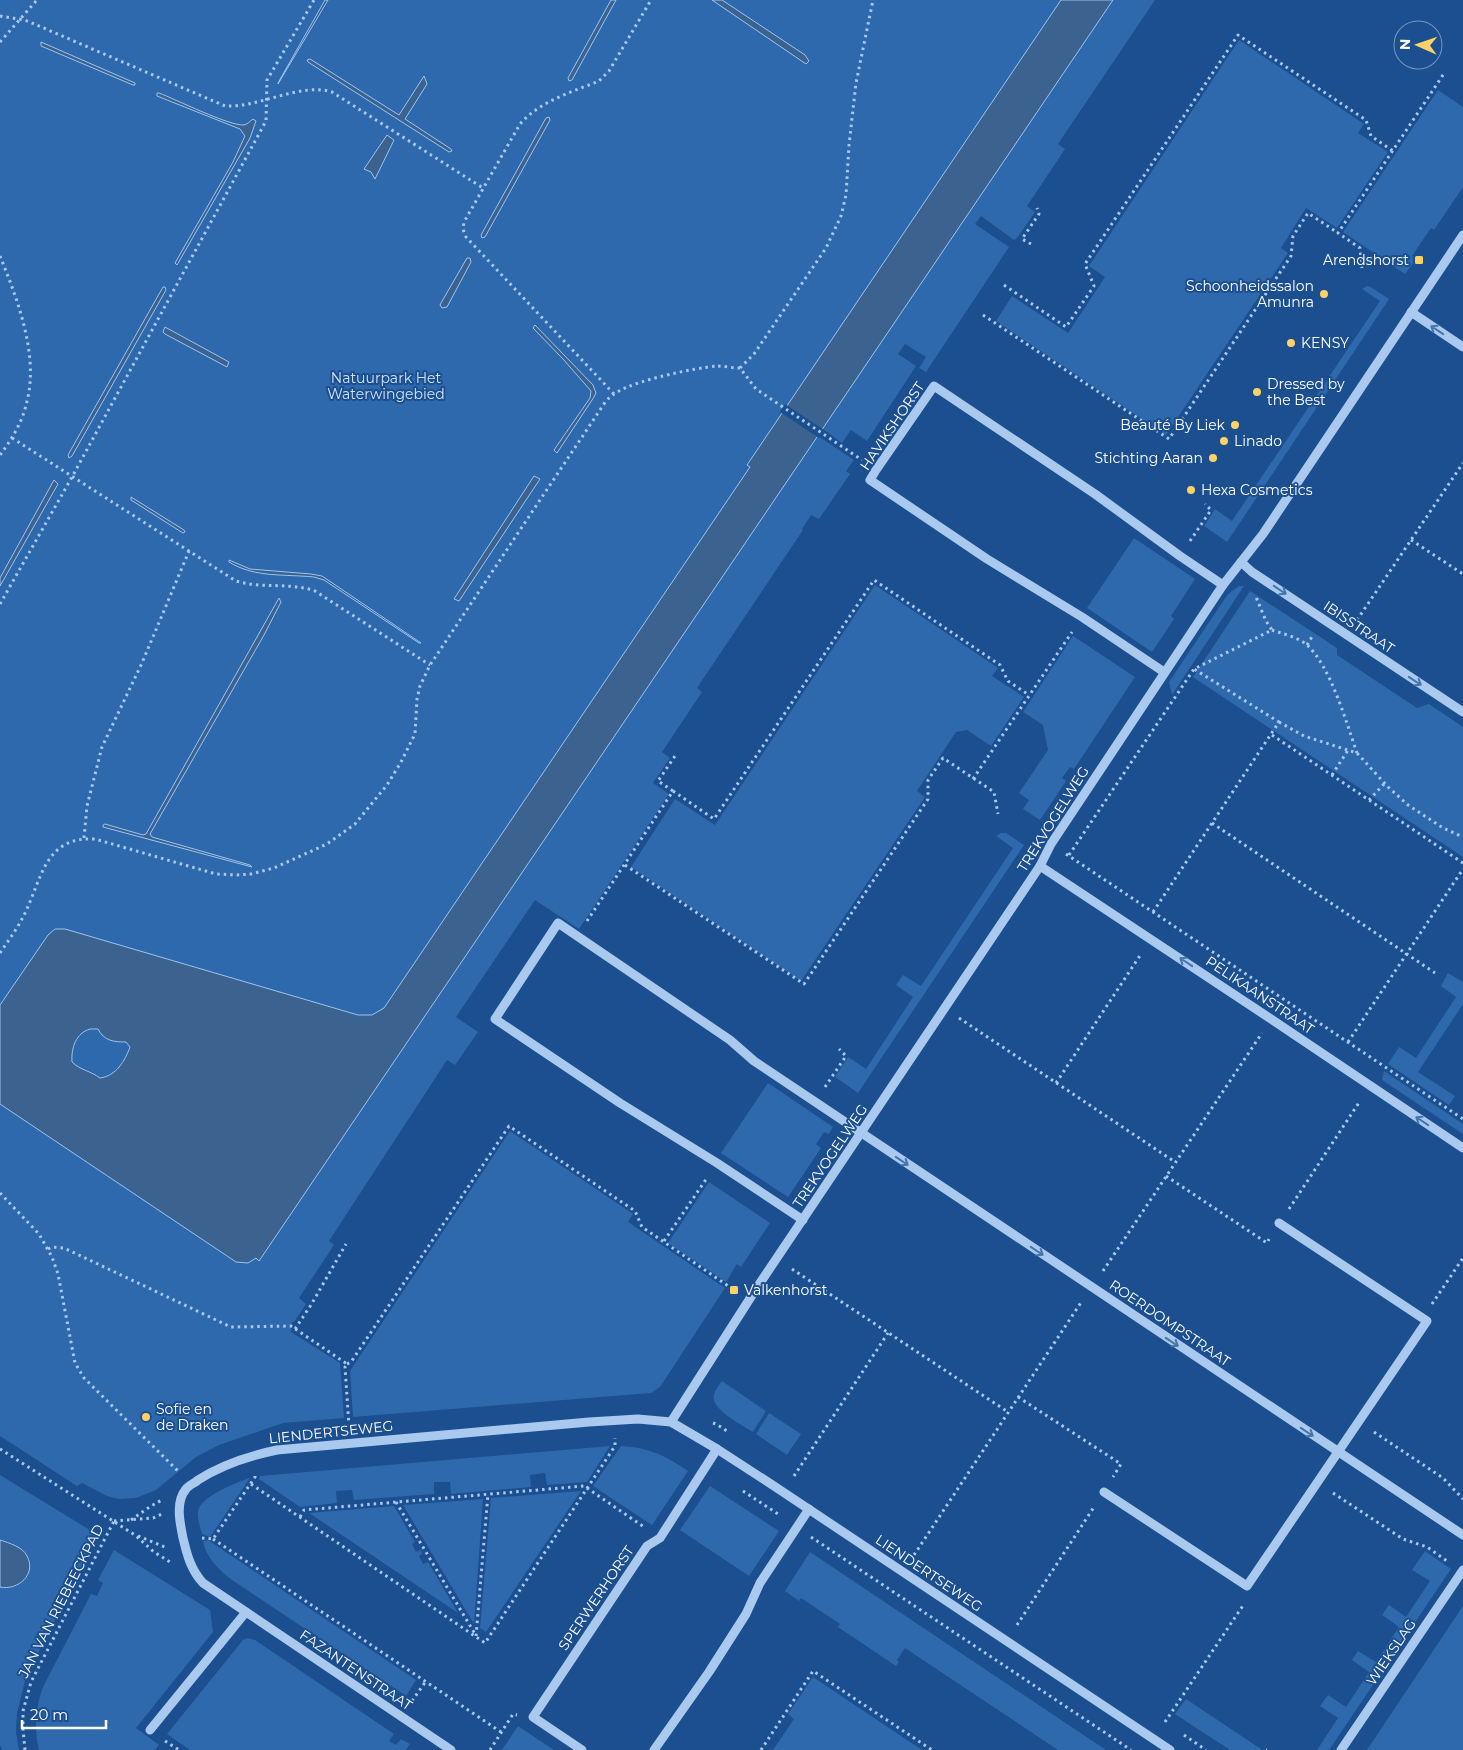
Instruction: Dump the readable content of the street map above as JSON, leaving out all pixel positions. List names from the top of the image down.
{
  "streets": {
    "street": [
      "HAVIKSHORST",
      "IBISSTRAAT",
      "TREKVOGELWEG",
      "PELIKAANSTRAAT",
      "ROERDOMPSTRAAT",
      "LIENDERTSEWEG",
      "SPERWERHORST",
      "WIEKSLAG",
      "FAZANTENSTRAAT"
    ],
    "path": ["JAN VAN RIEBEECKPAD"]
  },
  "crossings": [
    ["HAVIKSHORST", "TREKVOGELWEG"],
    ["IBISSTRAAT", "TREKVOGELWEG"],
    ["TREKVOGELWEG", "PELIKAANSTRAAT"],
    ["TREKVOGELWEG", "ROERDOMPSTRAAT"],
    ["TREKVOGELWEG", "LIENDERTSEWEG"],
    ["LIENDERTSEWEG", "SPERWERHORST"],
    ["LIENDERTSEWEG", "FAZANTENSTRAAT"]
  ],
  "one_way": ["IBISSTRAAT", "PELIKAANSTRAAT", "ROERDOMPSTRAAT"],
  "parks": ["Natuurpark Het Waterwingebied"],
  "places": {
    "transit": ["Arendshorst", "Valkenhorst"],
    "other": [
      "Schoonheidssalon Amunra",
      "KENSY",
      "Dressed by the Best",
      "Beauté By Liek",
      "Linado",
      "Stichting Aaran",
      "Hexa Cosmetics",
      "Sofie en de Draken"
    ]
  },
  "scale_bar": "20 m",
  "north": "left"
}
